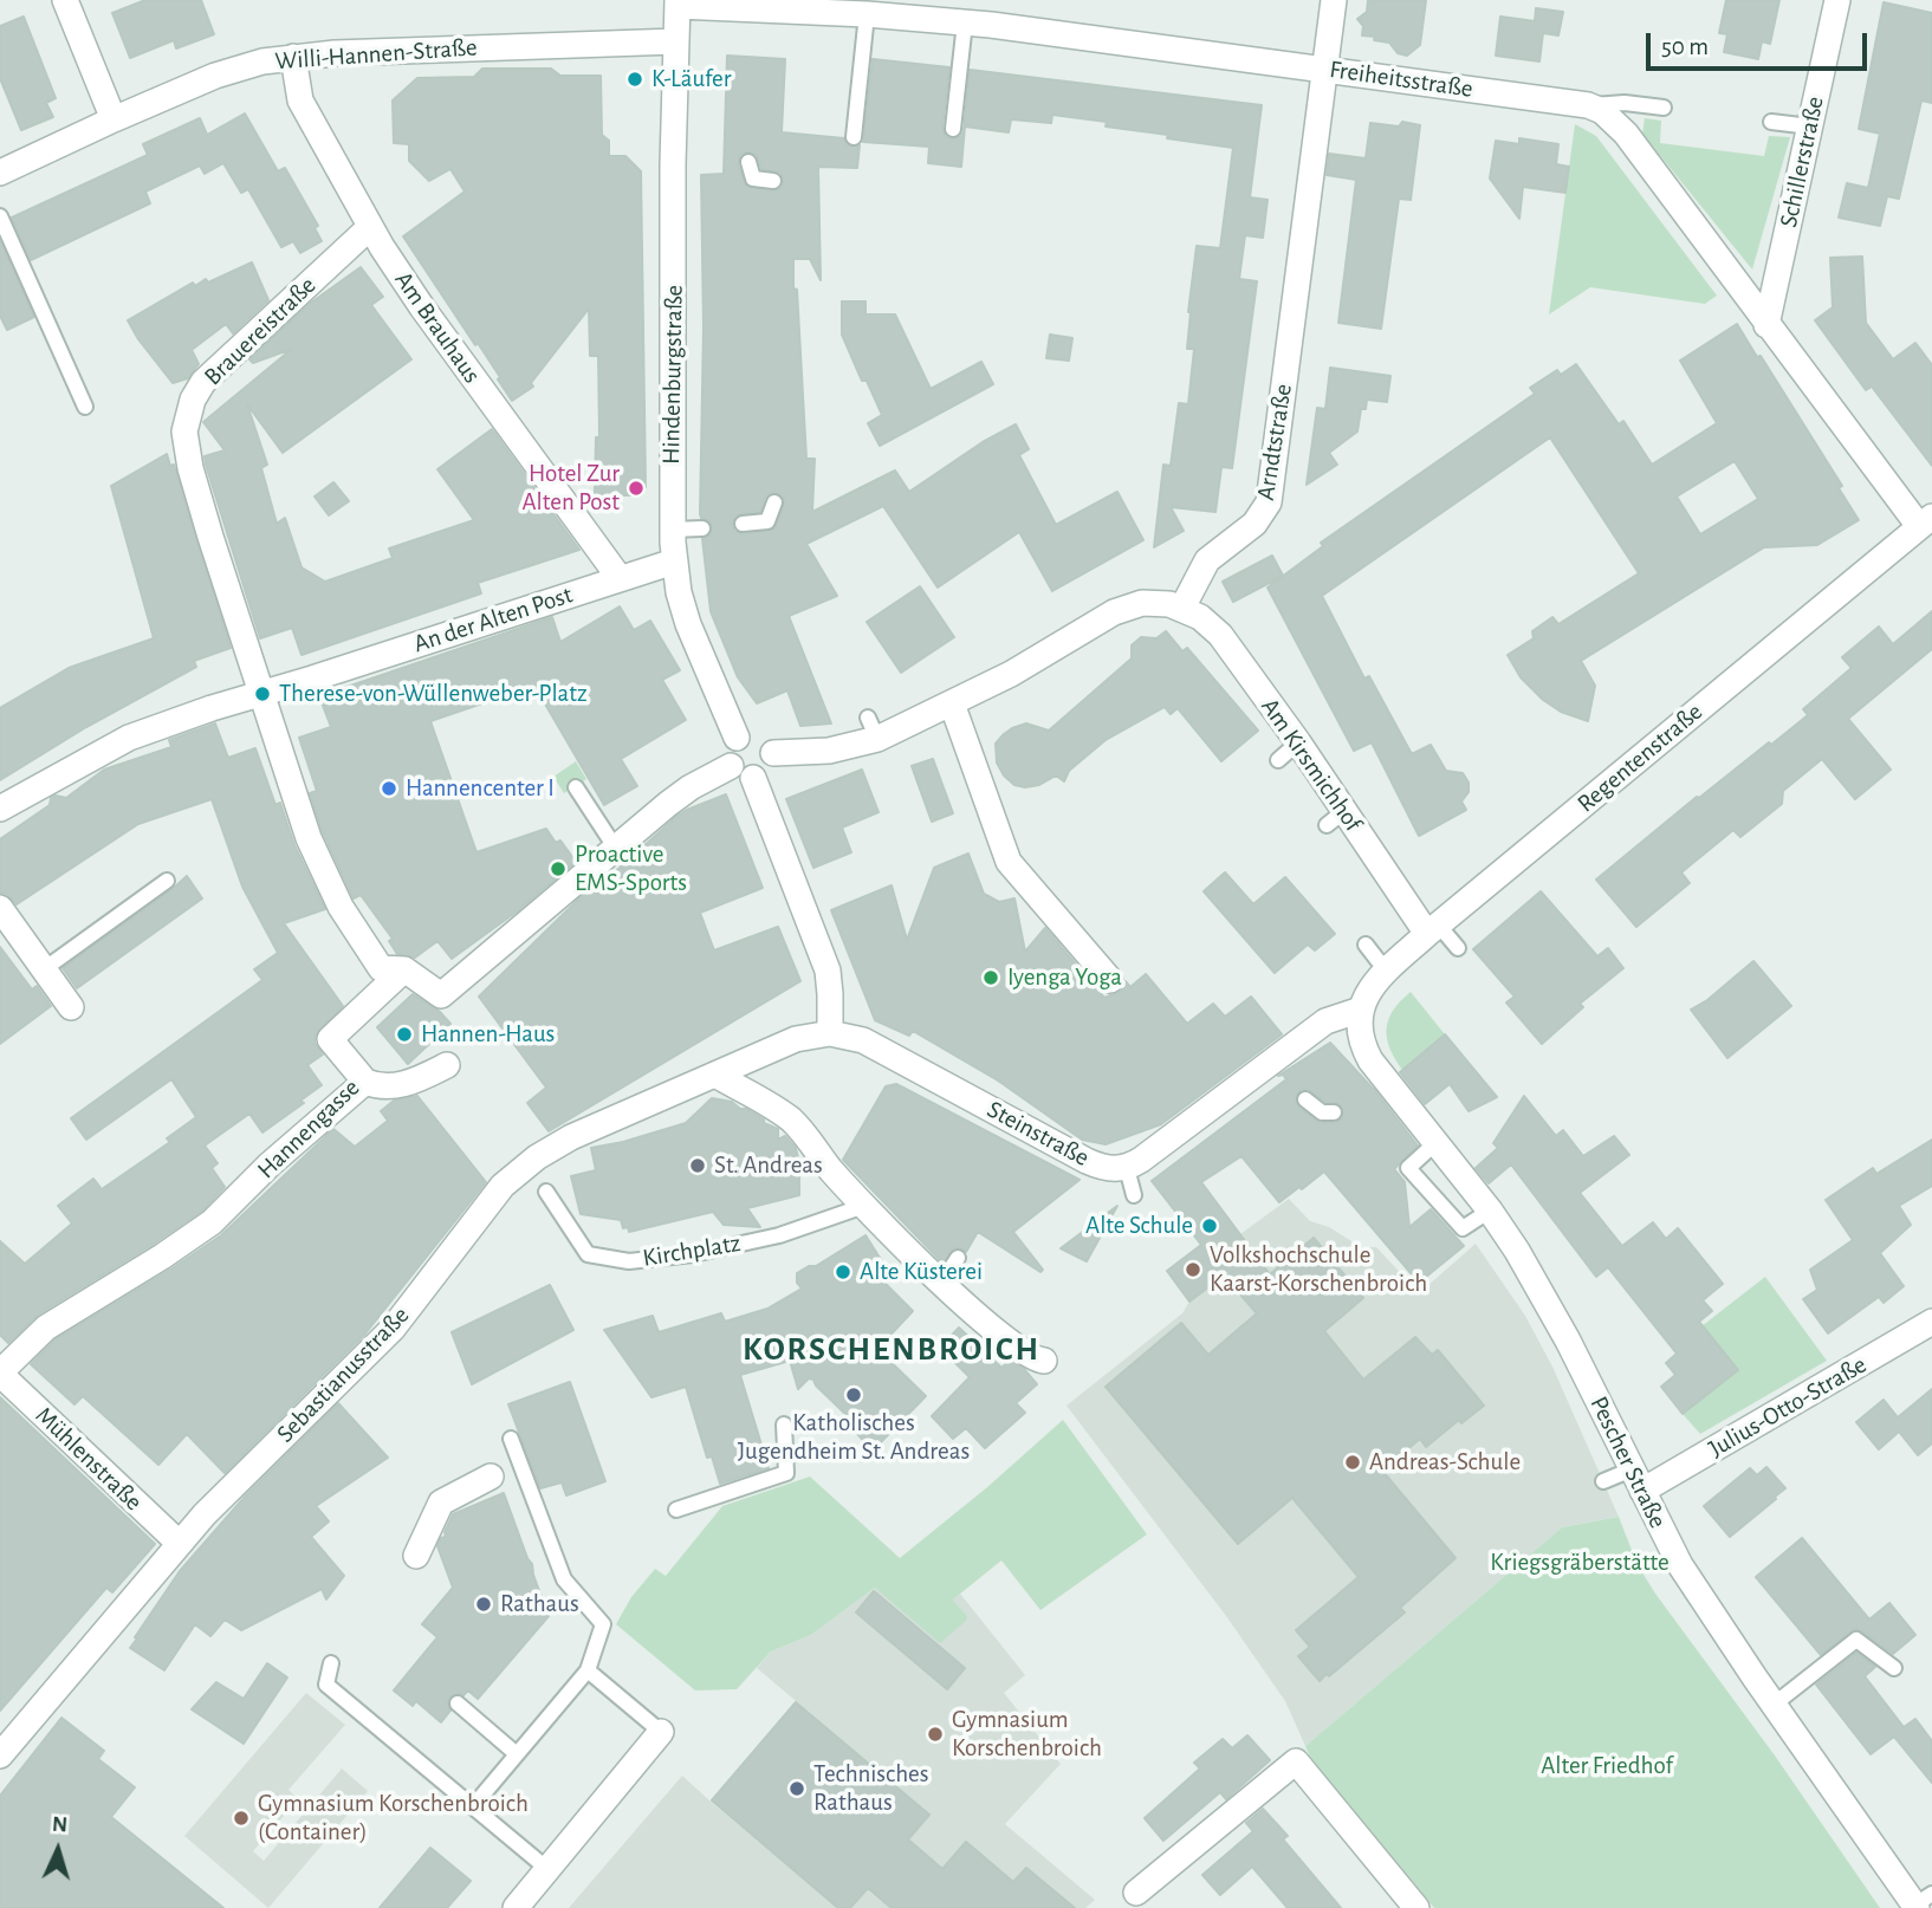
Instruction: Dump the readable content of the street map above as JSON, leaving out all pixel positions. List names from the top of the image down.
{
  "streets": {
    "street": [
      "Willi-Hannen-Straße",
      "Freiheitsstraße",
      "Schillerstraße",
      "Am Brauhaus",
      "Brauereistraße",
      "Hindenburgstraße",
      "Arndtstraße",
      "An der Alten Post",
      "Regentenstraße",
      "Am Kirsmichhof",
      "Hannengasse",
      "Steinstraße",
      "Sebastianusstraße",
      "Julius-Otto-Straße",
      "Mühlenstraße",
      "Pescher Straße"
    ],
    "lane": ["Kirchplatz"]
  },
  "crossings": [
    ["Willi-Hannen-Straße", "Am Brauhaus"],
    ["Willi-Hannen-Straße", "Hindenburgstraße"],
    ["Freiheitsstraße", "Schillerstraße"],
    ["Freiheitsstraße", "Hindenburgstraße"],
    ["Freiheitsstraße", "Arndtstraße"],
    ["Freiheitsstraße", "Regentenstraße"],
    ["Am Brauhaus", "Brauereistraße"],
    ["Am Brauhaus", "An der Alten Post"],
    ["Brauereistraße", "An der Alten Post"],
    ["Hindenburgstraße", "An der Alten Post"],
    ["Arndtstraße", "Am Kirsmichhof"],
    ["Regentenstraße", "Am Kirsmichhof"],
    ["Regentenstraße", "Pescher Straße"],
    ["Hannengasse", "Mühlenstraße"],
    ["Steinstraße", "Sebastianusstraße"],
    ["Sebastianusstraße", "Mühlenstraße"],
    ["Julius-Otto-Straße", "Pescher Straße"]
  ],
  "districts": ["KORSCHENBROICH"],
  "parks": ["Kriegsgräberstätte", "Alter Friedhof"],
  "places": [
    "K-Läufer",
    "Hotel Zur Alten Post",
    "Therese-von-Wüllenweber-Platz",
    "Hannencenter I",
    "Proactive EMS-Sports",
    "Iyenga Yoga",
    "Hannen-Haus",
    "St. Andreas",
    "Alte Schule",
    "Volkshochschule Kaarst-Korschenbroich",
    "Alte Küsterei",
    "Katholisches Jugendheim St. Andreas",
    "Andreas-Schule",
    "Rathaus",
    "Gymnasium Korschenbroich",
    "Technisches Rathaus",
    "Gymnasium Korschenbroich (Container)"
  ],
  "scale_bar": "50 m",
  "north": "top"
}
